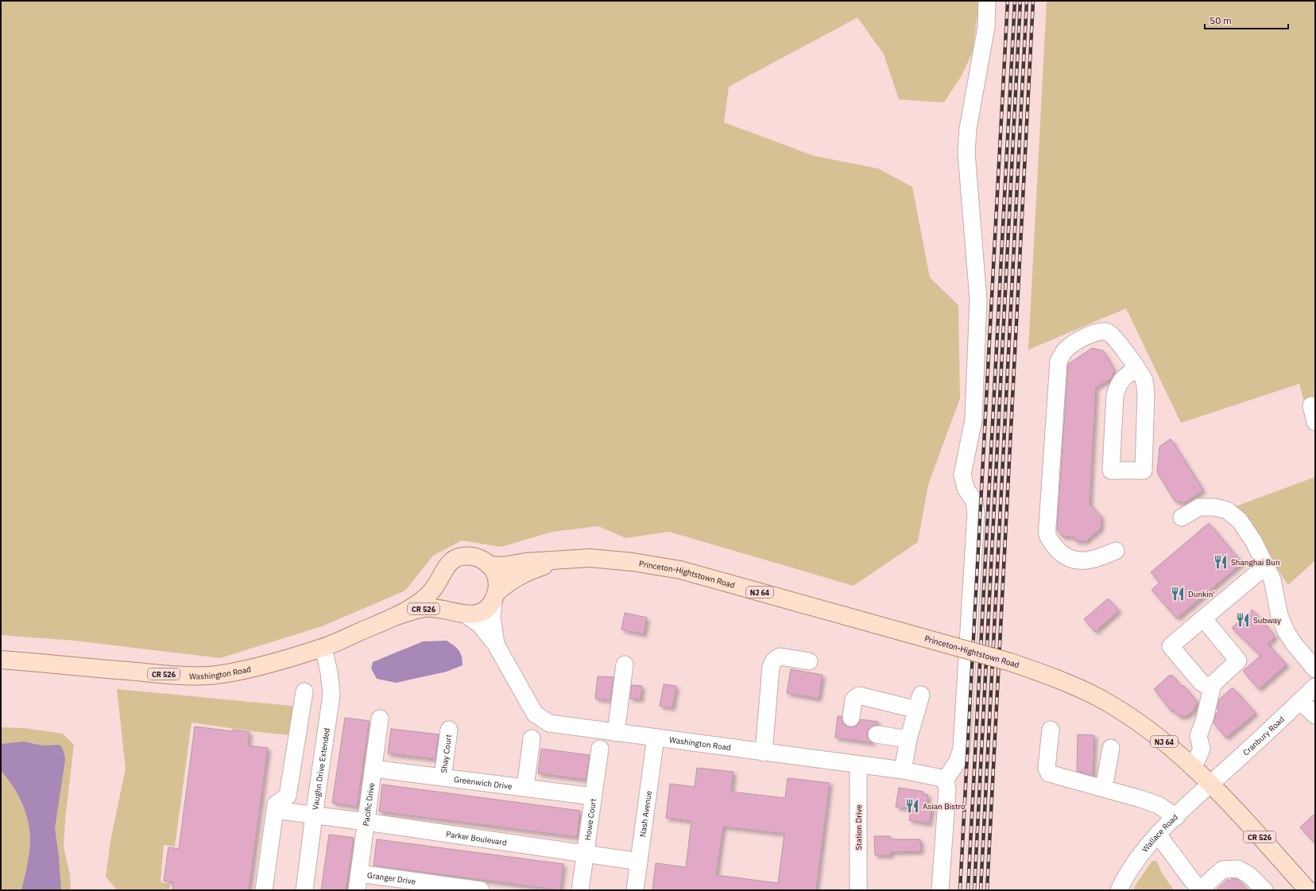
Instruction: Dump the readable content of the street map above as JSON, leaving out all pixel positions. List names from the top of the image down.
{
  "streets": {
    "main road": [
      "Princeton-Hightstown Road",
      "NJ 64",
      "CR 526",
      "Washington Road"
    ],
    "street": [
      "Cranbury Road",
      "Shay Court",
      "Vaughn Drive Extended",
      "Greenwich Drive",
      "Pacific Drive",
      "Nash Avenue",
      "Howe Court",
      "Station Drive",
      "Wallace Road",
      "Parker Boulevard",
      "Granger Drive"
    ]
  },
  "crossings": [
    ["Princeton-Hightstown Road", "Washington Road"],
    ["Princeton-Hightstown Road", "Cranbury Road"],
    ["Princeton-Hightstown Road", "Wallace Road"],
    ["Washington Road", "Vaughn Drive Extended"],
    ["Washington Road", "Nash Avenue"],
    ["Washington Road", "Station Drive"],
    ["Cranbury Road", "Wallace Road"],
    ["Shay Court", "Greenwich Drive"],
    ["Vaughn Drive Extended", "Parker Boulevard"],
    ["Greenwich Drive", "Pacific Drive"],
    ["Greenwich Drive", "Howe Court"],
    ["Pacific Drive", "Parker Boulevard"],
    ["Pacific Drive", "Granger Drive"],
    ["Nash Avenue", "Parker Boulevard"],
    ["Howe Court", "Parker Boulevard"]
  ],
  "places": {
    "restaurant": [
      "Shanghai Bun",
      "Dunkin'",
      "Subway",
      "Asian Bistro"
    ]
  },
  "scale_bar": "50 m"
}
